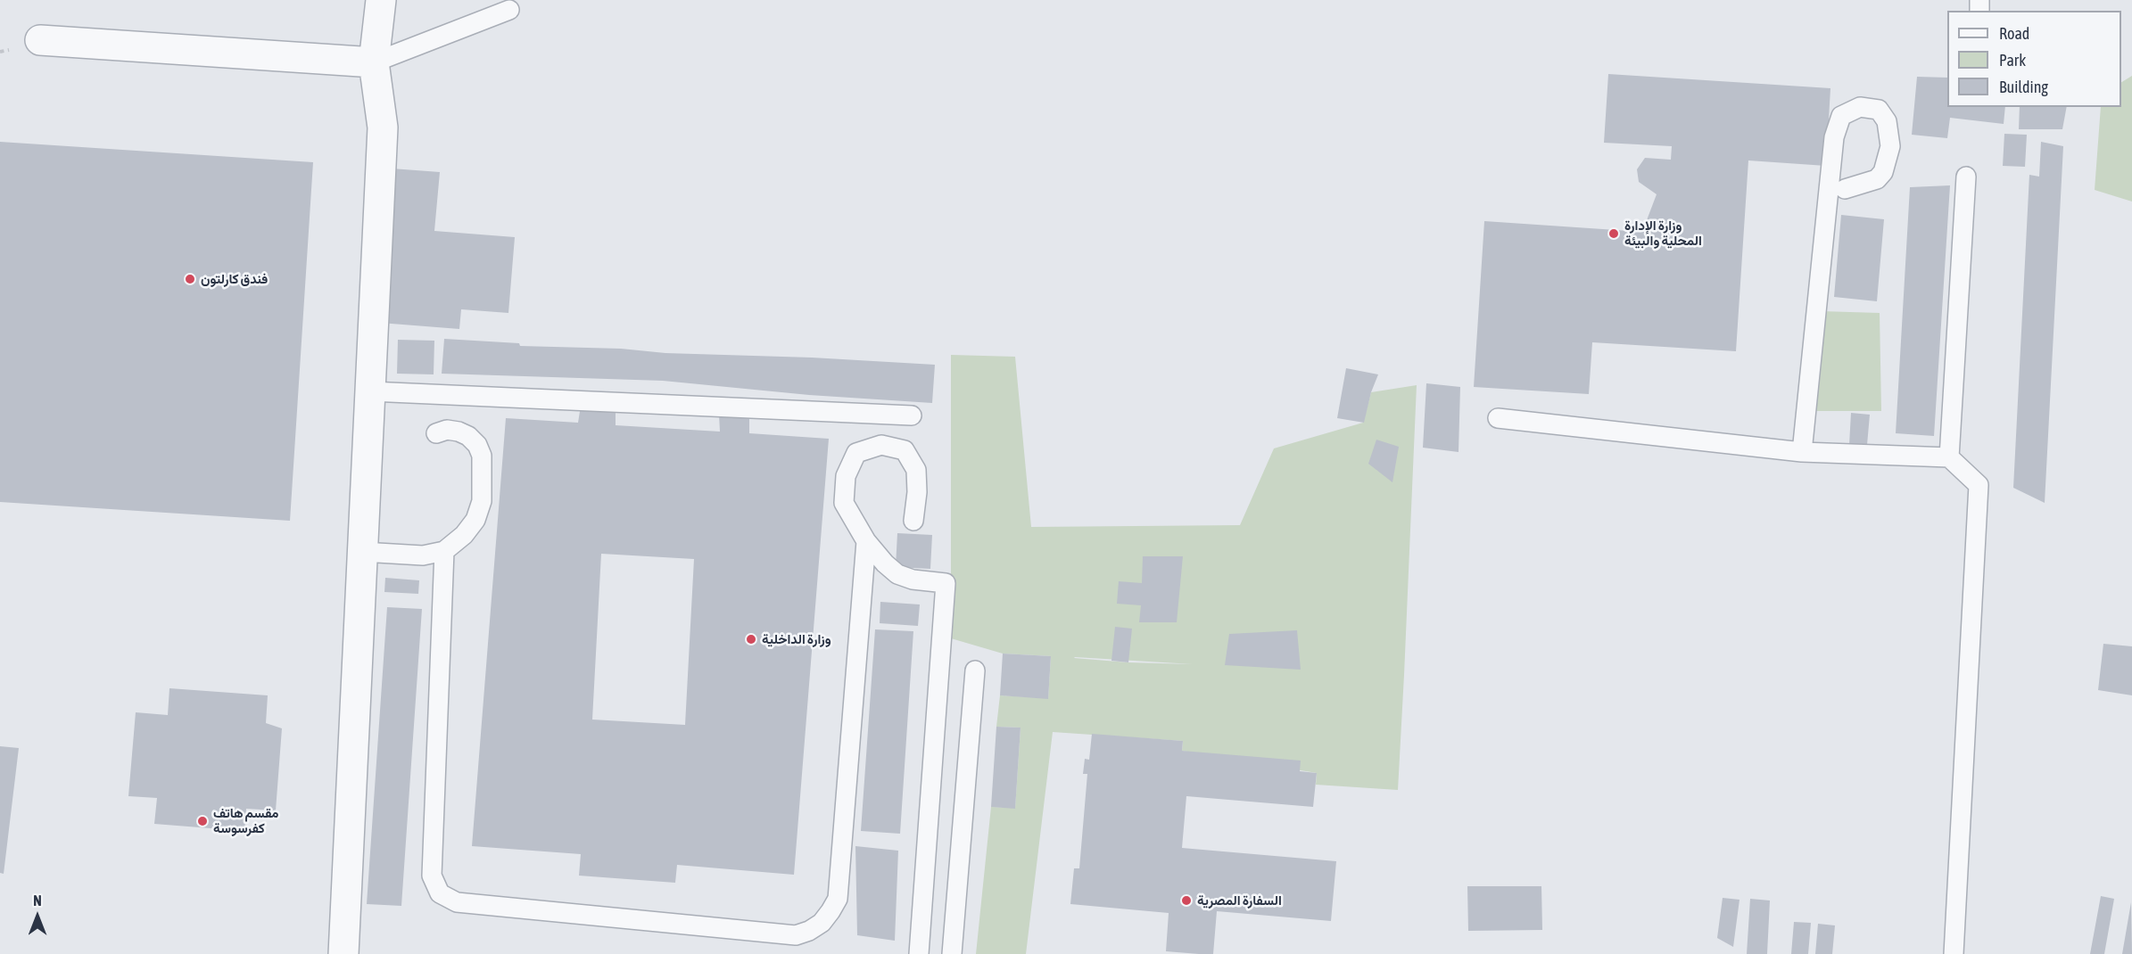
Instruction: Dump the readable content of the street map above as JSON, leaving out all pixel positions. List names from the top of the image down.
{
  "places": [
    "وزارة الإدارة المحلية والبيئة",
    "فندق كارلتون",
    "وزارة الداخلية",
    "مقسم هاتف كفرسوسة",
    "السفارة المصرية"
  ],
  "legend": ["Road", "Park", "Building"],
  "north": "top"
}
